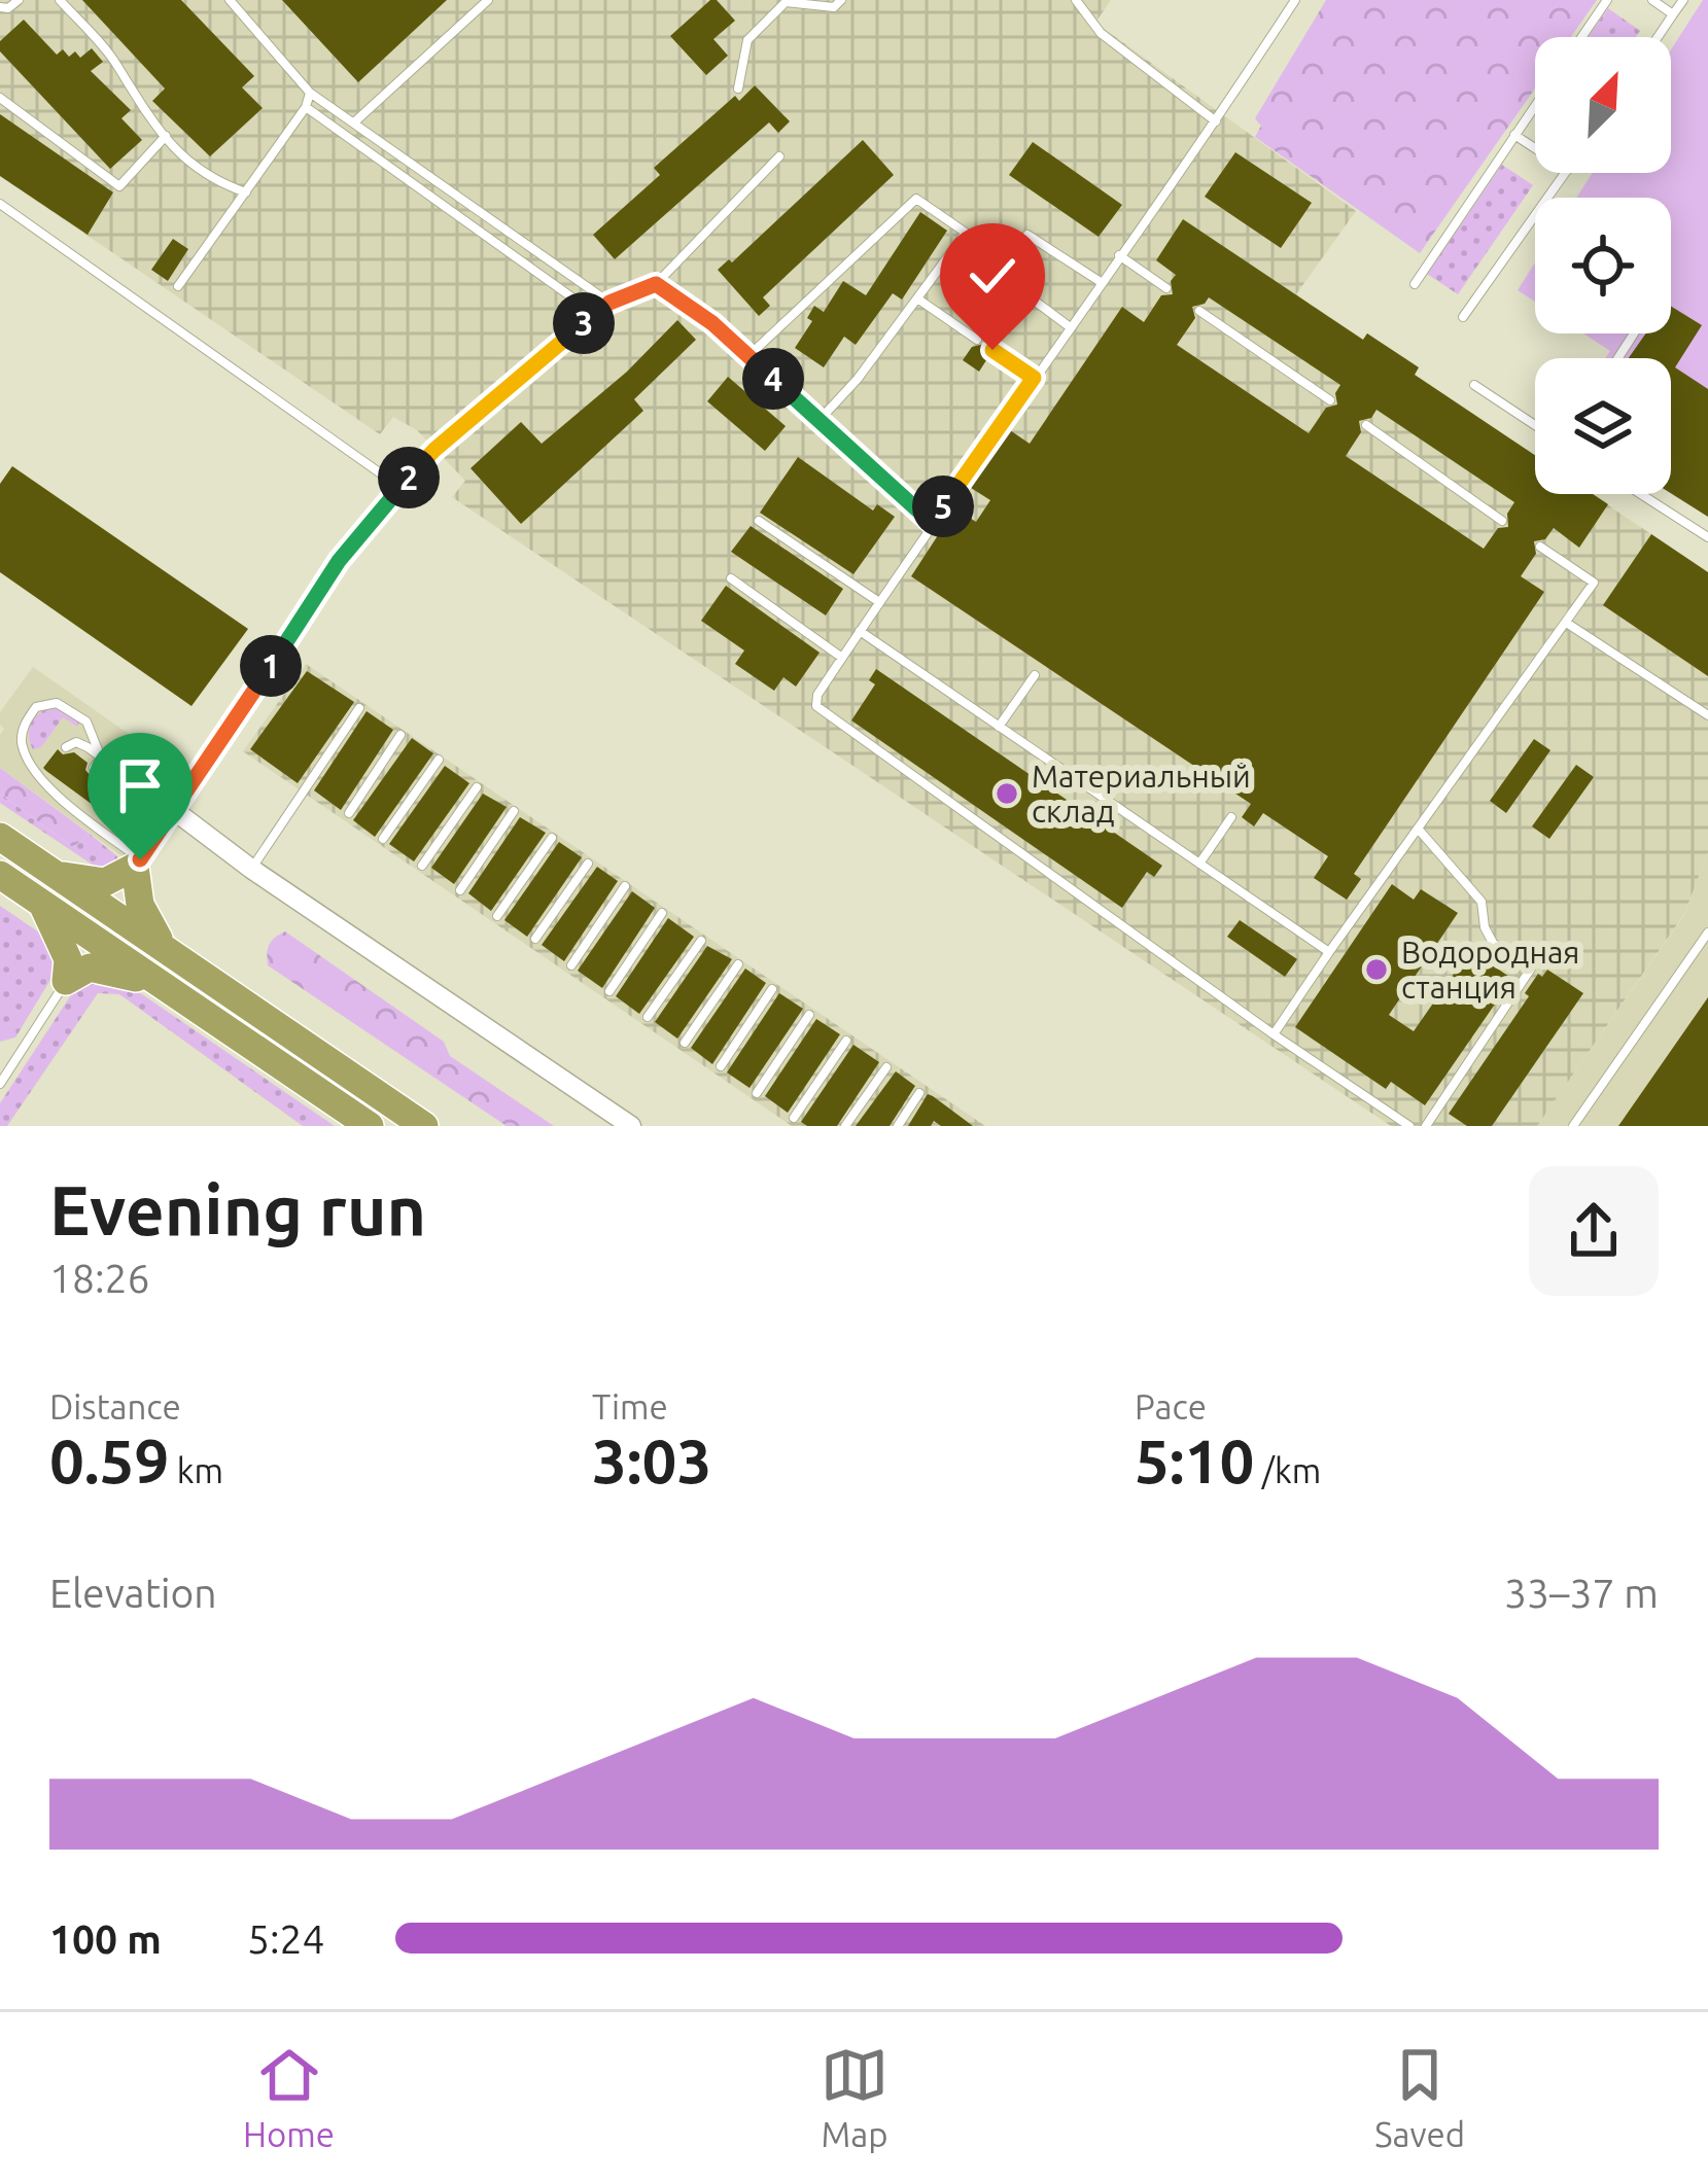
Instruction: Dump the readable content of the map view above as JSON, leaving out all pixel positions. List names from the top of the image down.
{
  "places": ["Материальный склад", "Водородная станция"],
  "north": "top right",
  "page": {
    "pins": [
      "3",
      "4",
      "2",
      "5",
      "1"
    ],
    "heading": ["Evening run", "18:26"],
    "stats": [
      ["Distance", "0.59 km"],
      ["Time", "3:03"],
      ["Pace", "5:10 /km"]
    ],
    "chart": ["Elevation", "33–37 m"],
    "list": [
      {
        "name": "100 m",
        "note": "5:24"
      }
    ],
    "tabs": ["Home", "Map", "Saved"]
  }
}
